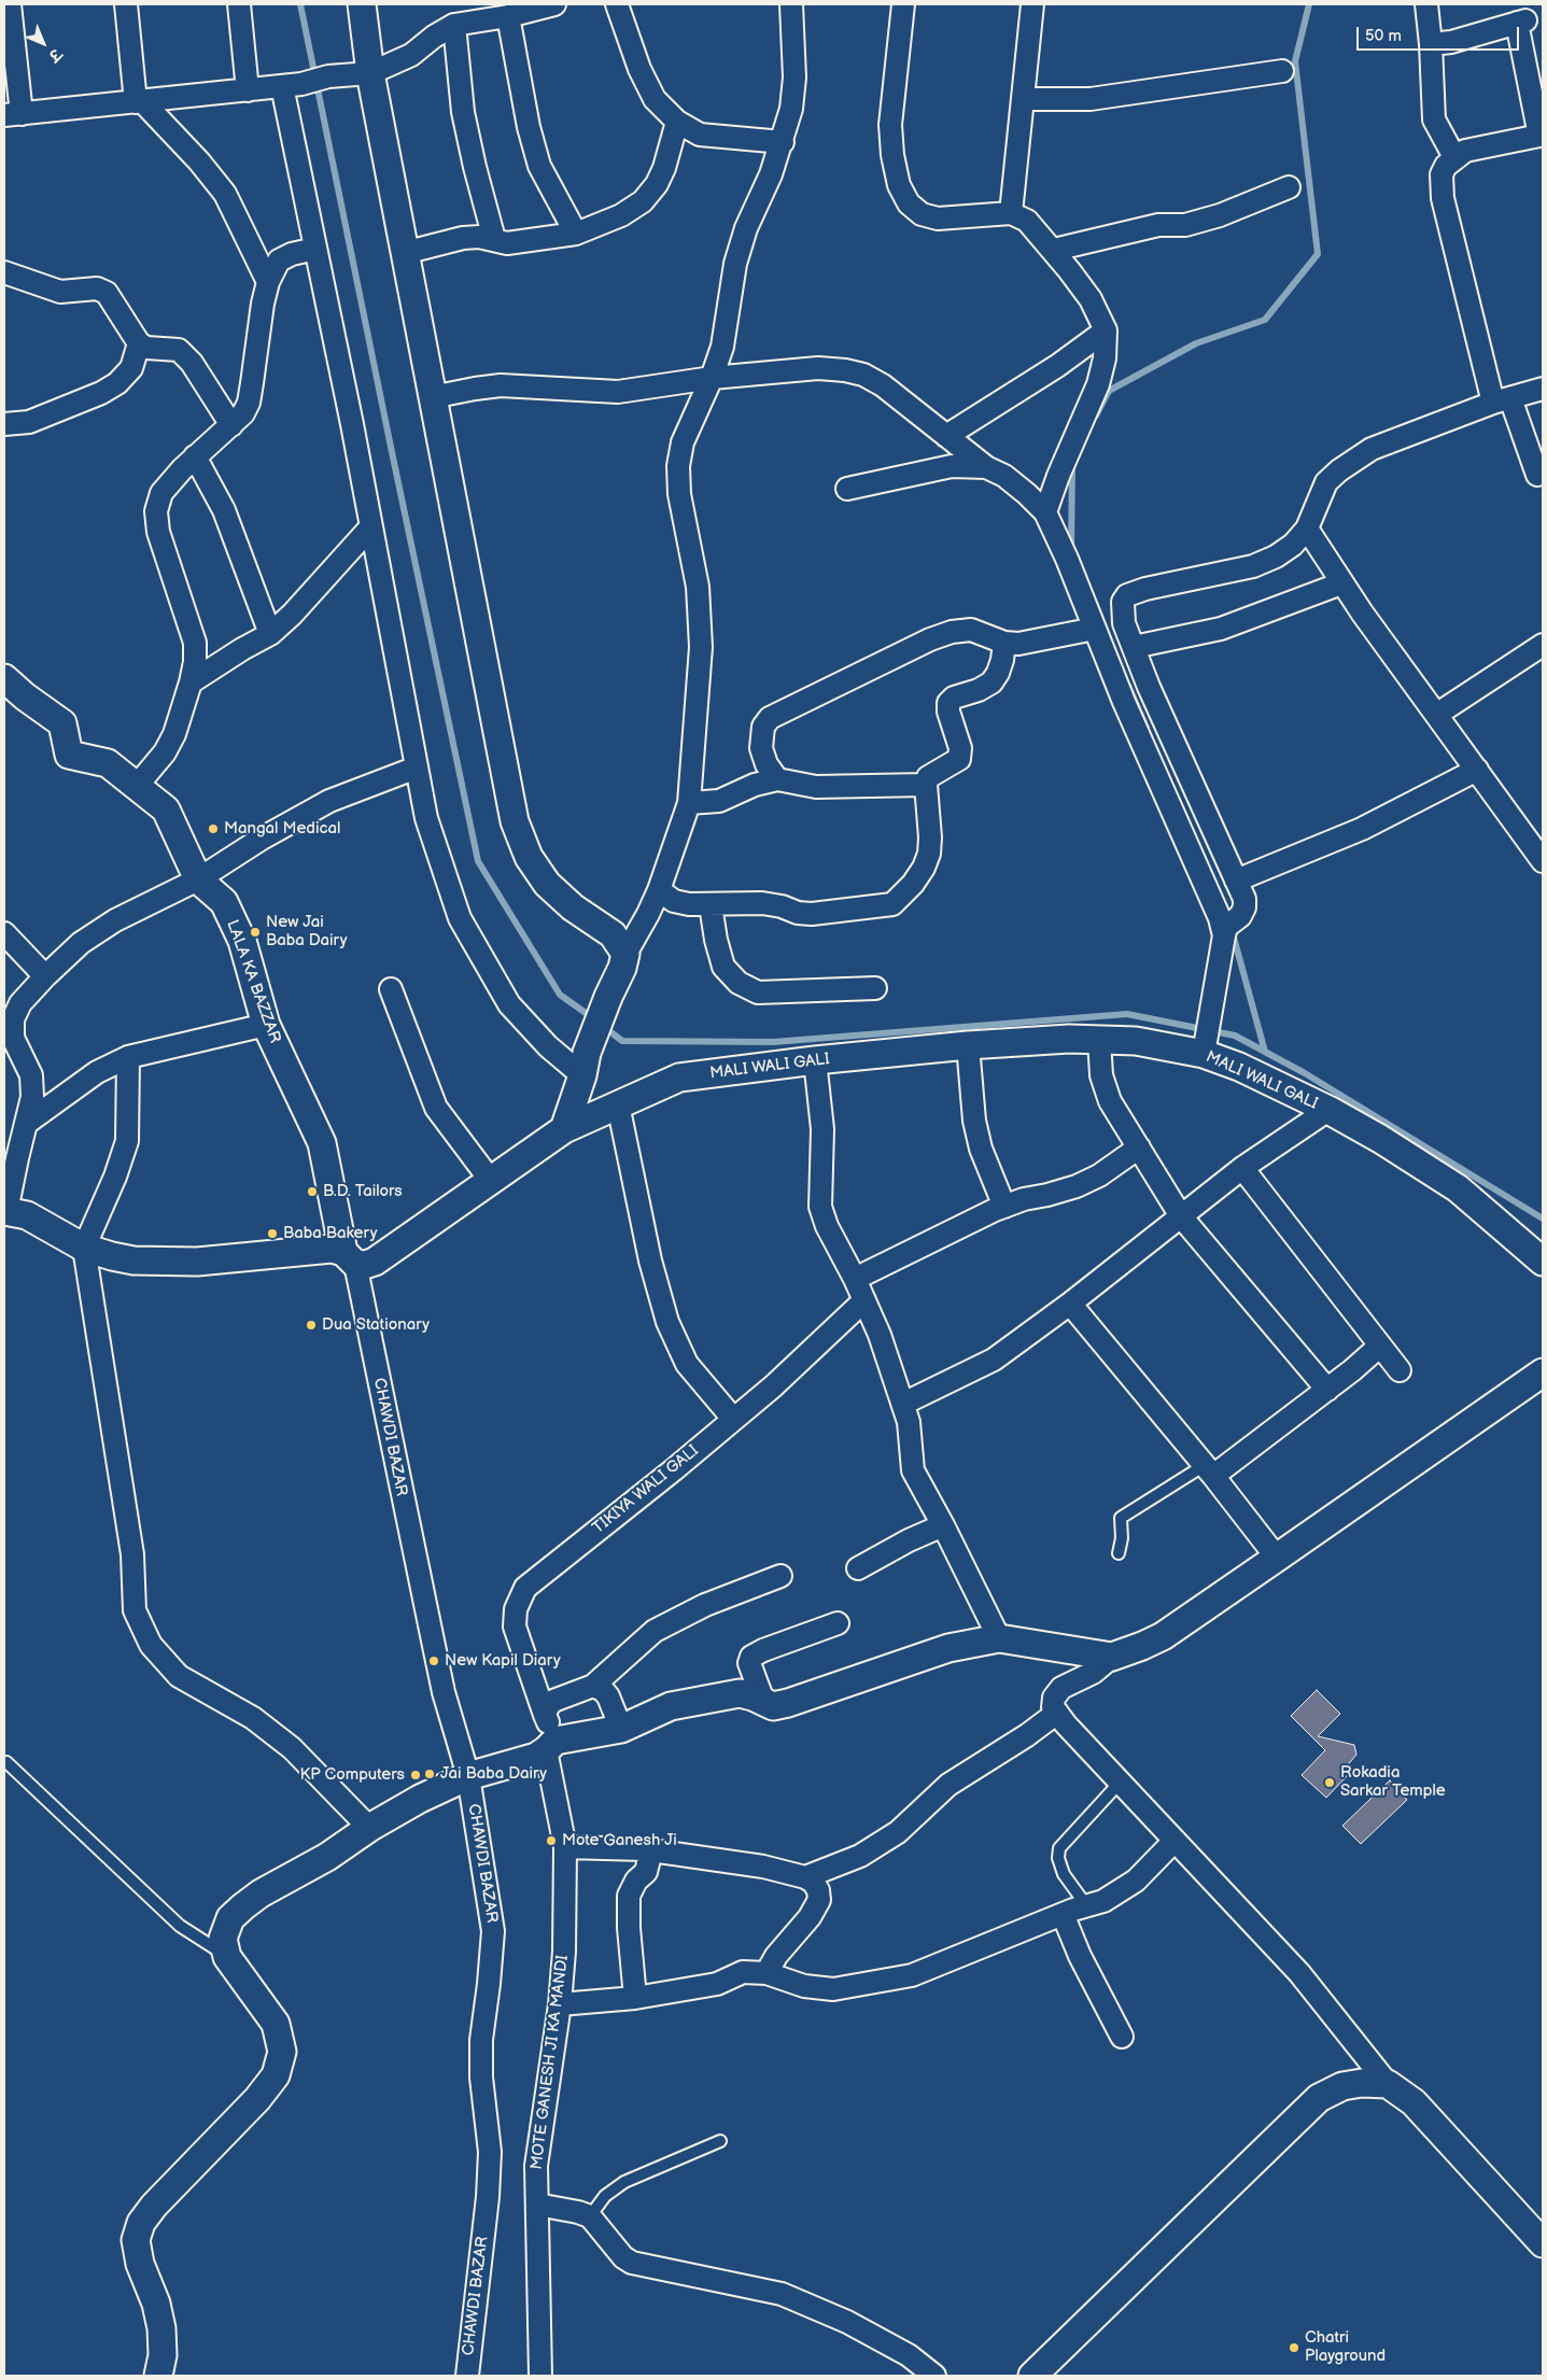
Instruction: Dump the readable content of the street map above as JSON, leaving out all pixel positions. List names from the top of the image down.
{
  "streets": {
    "street": [
      "LALA KA BAZZAR",
      "MALI WALI GALI",
      "CHAWDI BAZAR",
      "TIKIYA WALI GALI",
      "MOTE GANESH JI KA MANDI"
    ]
  },
  "crossings": [
    ["LALA KA BAZZAR", "MALI WALI GALI"],
    ["LALA KA BAZZAR", "CHAWDI BAZAR"],
    ["MALI WALI GALI", "CHAWDI BAZAR"],
    ["TIKIYA WALI GALI", "MOTE GANESH JI KA MANDI"]
  ],
  "places": [
    "Mangal Medical",
    "New Jai Baba Dairy",
    "B.D. Tailors",
    "Baba Bakery",
    "Dua Stationary",
    "New Kapil Diary",
    "Jai Baba Dairy",
    "KP Computers",
    "Rokadia Sarkar Temple",
    "Mote Ganesh Ji",
    "Chatri Playground"
  ],
  "scale_bar": "50 m",
  "north": "bottom right"
}
